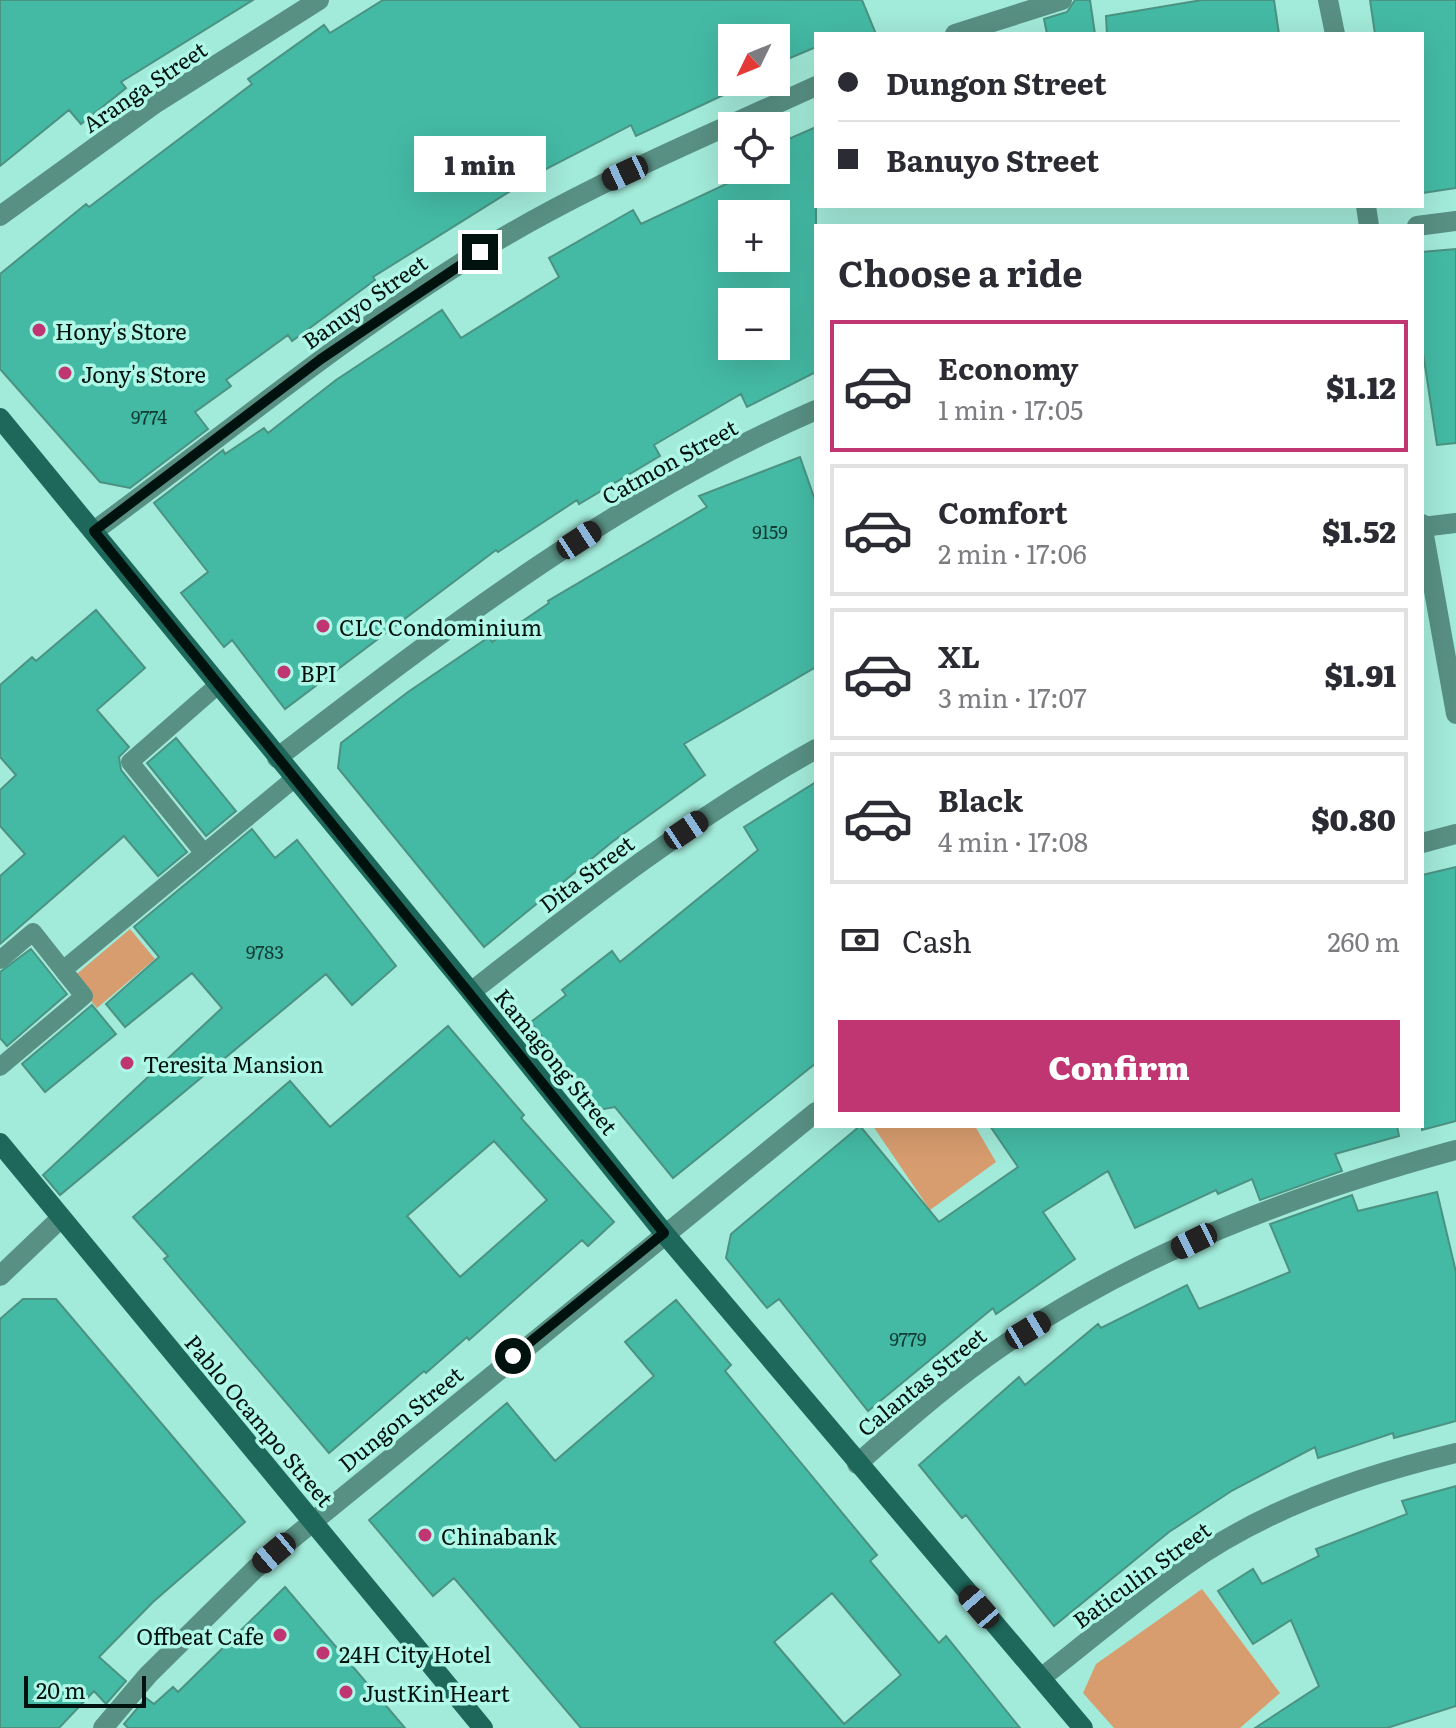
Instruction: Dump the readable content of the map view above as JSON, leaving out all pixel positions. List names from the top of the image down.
{
  "streets": {
    "main road": ["Kamagong Street", "Pablo Ocampo Street"],
    "street": [
      "Aranga Street",
      "Banuyo Street",
      "Catmon Street",
      "Dita Street",
      "Calantas Street",
      "Dungon Street",
      "Baticulin Street"
    ]
  },
  "crossings": [
    ["Banuyo Street", "Kamagong Street"],
    ["Catmon Street", "Kamagong Street"],
    ["Dita Street", "Kamagong Street"],
    ["Kamagong Street", "Calantas Street"],
    ["Kamagong Street", "Dungon Street"],
    ["Kamagong Street", "Baticulin Street"],
    ["Dungon Street", "Pablo Ocampo Street"]
  ],
  "places": [
    "Hony's Store",
    "Jony's Store",
    "CLC Condominium",
    "BPI",
    "Teresita Mansion",
    "Chinabank",
    "Offbeat Cafe",
    "24H City Hotel",
    "JustKin Heart"
  ],
  "house_numbers": [
    "9774",
    "9159",
    "9783",
    "9779"
  ],
  "scale_bar": "20 m",
  "north": "bottom left",
  "page": {
    "map_buttons": ["+", "−"],
    "banner": ["Dungon Street", "Banuyo Street"],
    "bubble": "1 min",
    "heading": "Choose a ride",
    "list": [
      {
        "name": "Economy",
        "note": "1 min · 17:05",
        "value": "$1.12"
      },
      {
        "name": "Comfort",
        "note": "2 min · 17:06",
        "value": "$1.52"
      },
      {
        "name": "XL",
        "note": "3 min · 17:07",
        "value": "$1.91"
      },
      {
        "name": "Black",
        "note": "4 min · 17:08",
        "value": "$0.80"
      }
    ],
    "pay": ["Cash", "260 m"],
    "buttons": "Confirm",
    "scale": "20 m"
  }
}
